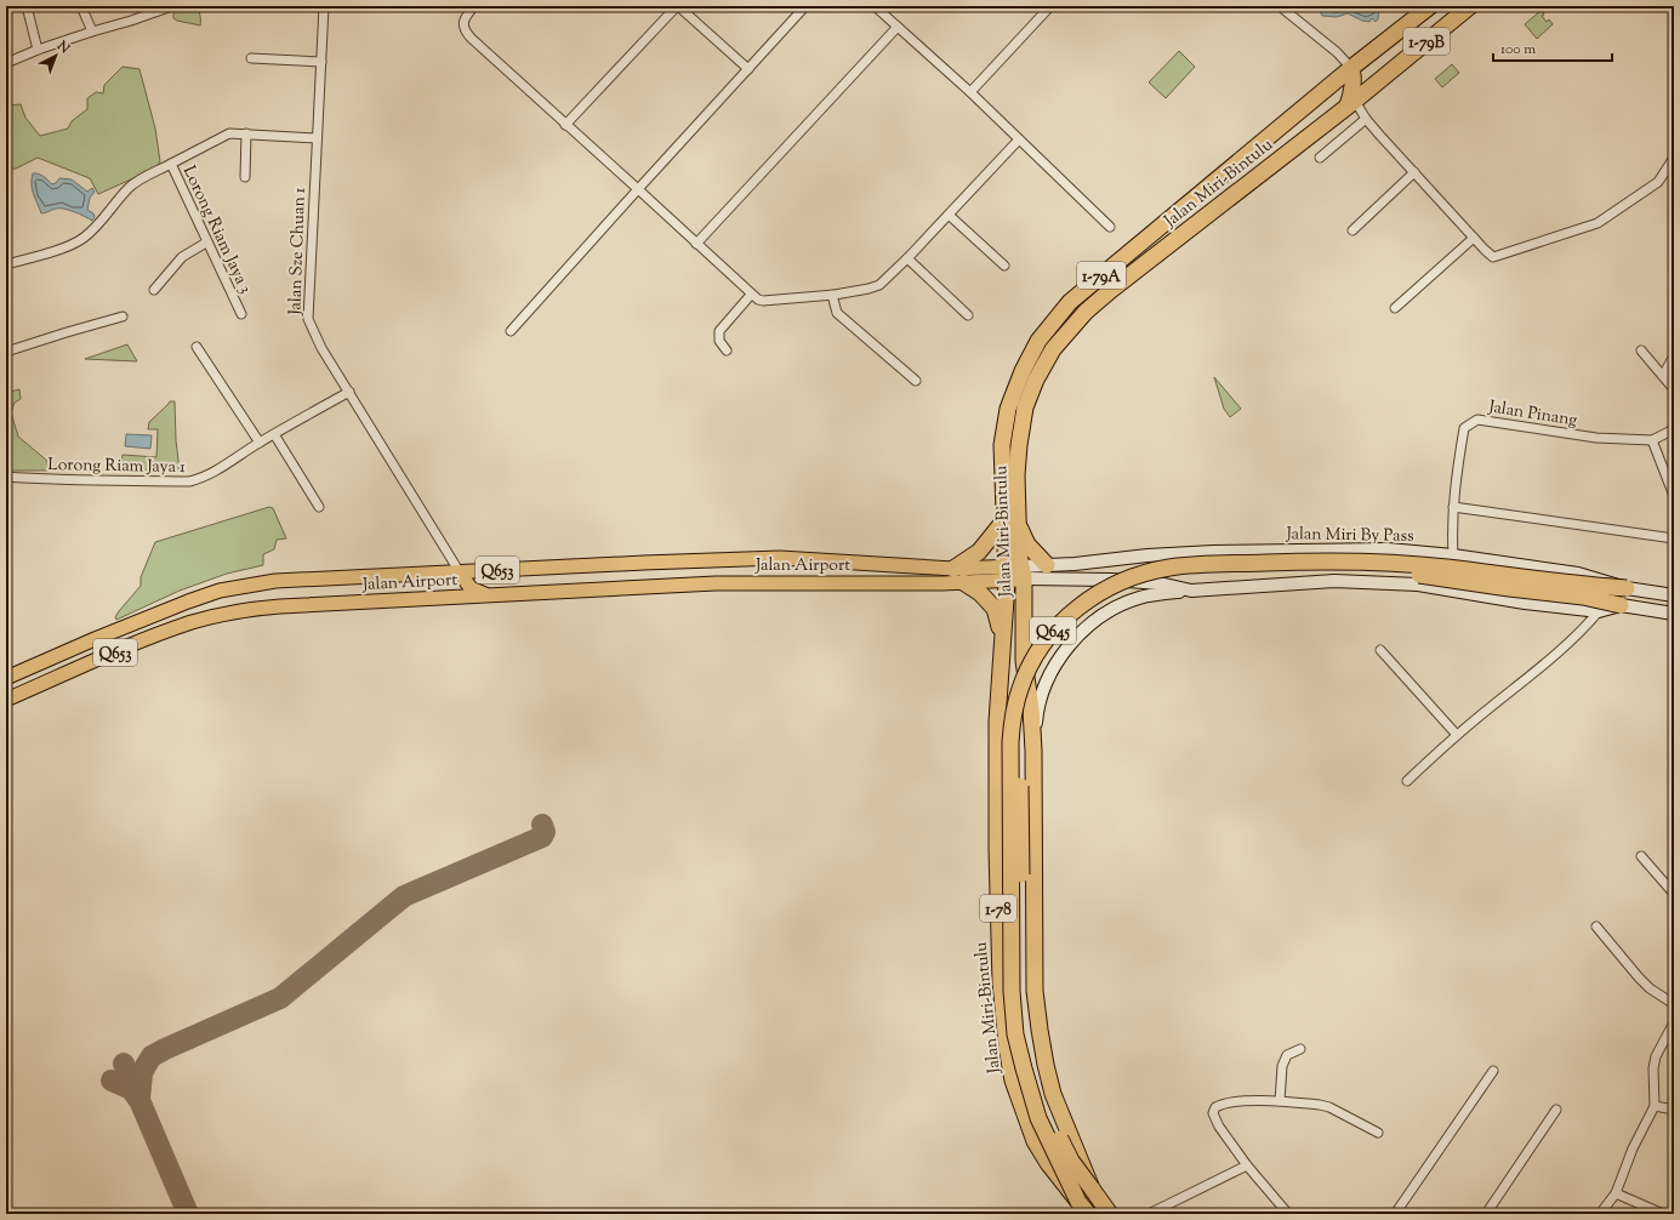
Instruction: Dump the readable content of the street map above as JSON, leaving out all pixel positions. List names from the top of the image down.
{
  "streets": {
    "highway": [
      "1-79B",
      "Jalan Miri-Bintulu",
      "1-79A",
      "Q645",
      "1-78"
    ],
    "main road": ["Jalan Miri By Pass", "Jalan Airport", "Q653"],
    "street": [
      "Lorong Riam Jaya 3",
      "Jalan Sze Chuan 1",
      "Jalan Pinang",
      "Lorong Riam Jaya 1"
    ]
  },
  "crossings": [
    ["Jalan Miri-Bintulu", "Jalan Miri By Pass"],
    ["Jalan Miri-Bintulu", "Jalan Airport"],
    ["Jalan Miri-Bintulu", "Q653"],
    ["Jalan Miri-Bintulu", "Q645"],
    ["Lorong Riam Jaya 3", "Jalan Sze Chuan 1"],
    ["Jalan Sze Chuan 1", "Lorong Riam Jaya 1"],
    ["Jalan Sze Chuan 1", "Jalan Airport"],
    ["Jalan Pinang", "Jalan Miri By Pass"],
    ["Jalan Miri By Pass", "Q653"],
    ["Jalan Miri By Pass", "Q645"],
    ["Jalan Airport", "Q653"],
    ["Q653", "Q645"]
  ],
  "scale_bar": "100 m",
  "north": "top right"
}
